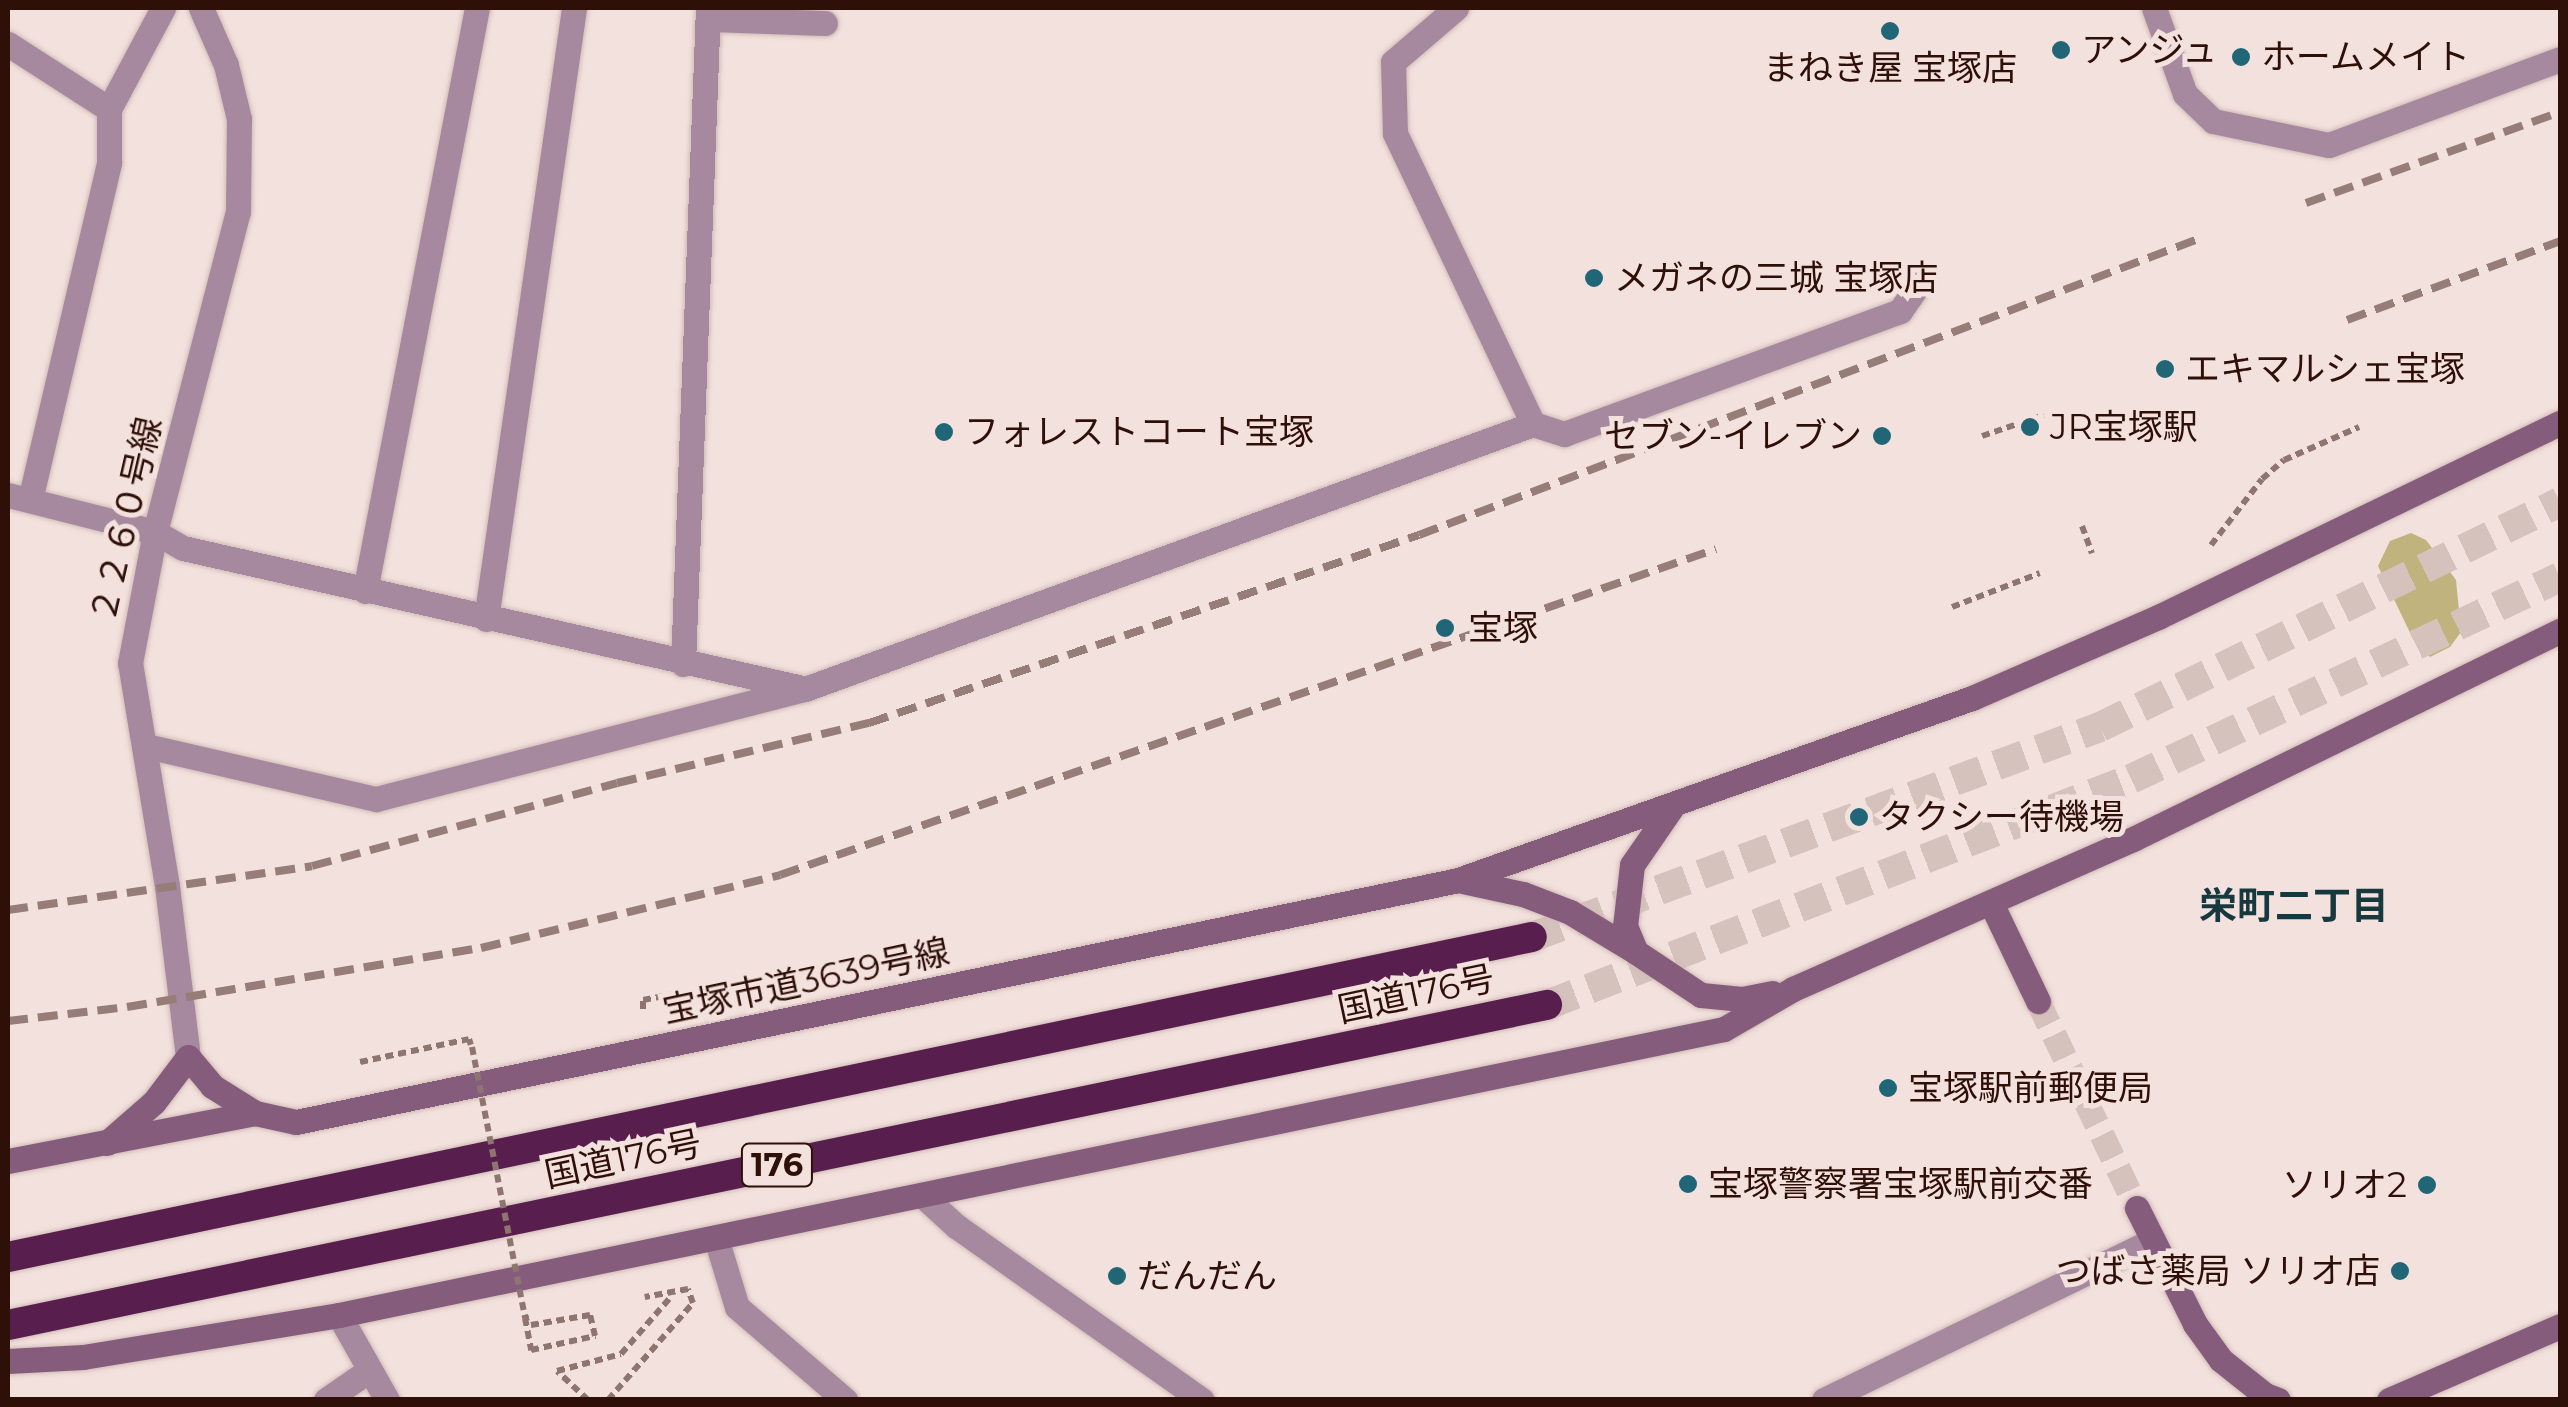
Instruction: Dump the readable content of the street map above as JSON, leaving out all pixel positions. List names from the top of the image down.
{
  "streets": {
    "highway": ["国道176号", "176"],
    "street": ["２２６０号線", "宝塚市道3639号線"]
  },
  "crossings": [
    ["２２６０号線", "宝塚市道3639号線"]
  ],
  "districts": ["栄町二丁目"],
  "places": [
    "まねき屋 宝塚店",
    "アンジュ",
    "ホームメイト",
    "メガネの三城 宝塚店",
    "エキマルシェ宝塚",
    "JR宝塚駅",
    "フォレストコート宝塚",
    "セブン-イレブン",
    "宝塚",
    "タクシー待機場",
    "宝塚駅前郵便局",
    "宝塚警察署宝塚駅前交番",
    "ソリオ2",
    "つばさ薬局 ソリオ店",
    "だんだん"
  ]
}
